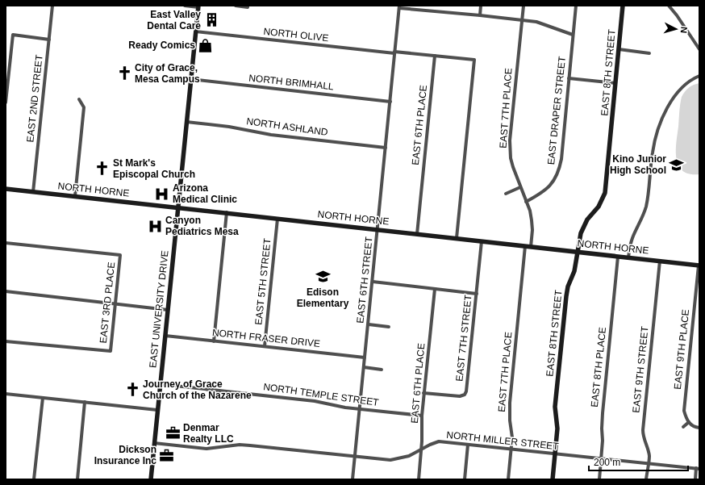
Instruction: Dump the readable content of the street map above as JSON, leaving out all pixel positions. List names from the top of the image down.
{
  "streets": {
    "street": [
      "NORTH OLIVE",
      "EAST 8TH STREET",
      "NORTH BRIMHALL",
      "EAST 2ND STREET",
      "EAST 7TH PLACE",
      "EAST DRAPER STREET",
      "EAST 6TH PLACE",
      "NORTH ASHLAND",
      "NORTH HORNE",
      "EAST 6TH STREET",
      "EAST 5TH STREET",
      "EAST 3RD PLACE",
      "EAST UNIVERSITY DRIVE",
      "NORTH FRASER DRIVE",
      "EAST 7TH STREET",
      "EAST 9TH PLACE",
      "EAST 8TH PLACE",
      "EAST 9TH STREET",
      "NORTH TEMPLE STREET",
      "NORTH MILLER STREET"
    ]
  },
  "crossings": [
    ["NORTH OLIVE", "EAST 6TH PLACE"],
    ["NORTH OLIVE", "NORTH HORNE"],
    ["NORTH OLIVE", "EAST 6TH STREET"],
    ["NORTH OLIVE", "EAST UNIVERSITY DRIVE"],
    ["EAST 8TH STREET", "NORTH HORNE"],
    ["EAST 8TH STREET", "NORTH MILLER STREET"],
    ["NORTH BRIMHALL", "EAST 6TH STREET"],
    ["NORTH BRIMHALL", "EAST UNIVERSITY DRIVE"],
    ["EAST 2ND STREET", "NORTH HORNE"],
    ["EAST 7TH PLACE", "EAST DRAPER STREET"],
    ["EAST 7TH PLACE", "NORTH HORNE"],
    ["EAST 7TH PLACE", "NORTH MILLER STREET"],
    ["EAST 6TH PLACE", "NORTH HORNE"],
    ["EAST 6TH PLACE", "EAST 7TH STREET"],
    ["EAST 6TH PLACE", "NORTH TEMPLE STREET"],
    ["EAST 6TH PLACE", "NORTH MILLER STREET"],
    ["NORTH ASHLAND", "EAST 6TH STREET"],
    ["NORTH ASHLAND", "EAST UNIVERSITY DRIVE"],
    ["NORTH HORNE", "EAST 6TH STREET"],
    ["NORTH HORNE", "EAST 5TH STREET"],
    ["NORTH HORNE", "EAST UNIVERSITY DRIVE"],
    ["NORTH HORNE", "EAST 7TH STREET"],
    ["NORTH HORNE", "EAST 9TH PLACE"],
    ["NORTH HORNE", "EAST 8TH PLACE"],
    ["NORTH HORNE", "EAST 9TH STREET"],
    ["EAST 6TH STREET", "NORTH FRASER DRIVE"],
    ["EAST 6TH STREET", "NORTH TEMPLE STREET"],
    ["EAST 6TH STREET", "NORTH MILLER STREET"],
    ["EAST 5TH STREET", "NORTH FRASER DRIVE"],
    ["EAST UNIVERSITY DRIVE", "NORTH FRASER DRIVE"],
    ["EAST UNIVERSITY DRIVE", "NORTH TEMPLE STREET"],
    ["EAST UNIVERSITY DRIVE", "NORTH MILLER STREET"],
    ["EAST 8TH PLACE", "NORTH MILLER STREET"],
    ["EAST 9TH STREET", "NORTH MILLER STREET"]
  ],
  "places": {
    "building": ["East Valley Dental Care"],
    "shop": ["Ready Comics"],
    "church": ["City of Grace, Mesa Campus", "St Mark's Episcopal Church", "Journey of Grace Church of the Nazarene"],
    "school or university": ["Kino Junior High School", "Edison Elementary"],
    "hospital": ["Arizona Medical Clinic", "Canyon Pediatrics Mesa"],
    "office": ["Denmar Realty LLC", "Dickson Insurance Inc"]
  },
  "scale_bar": "200 m",
  "north": "right"
}
